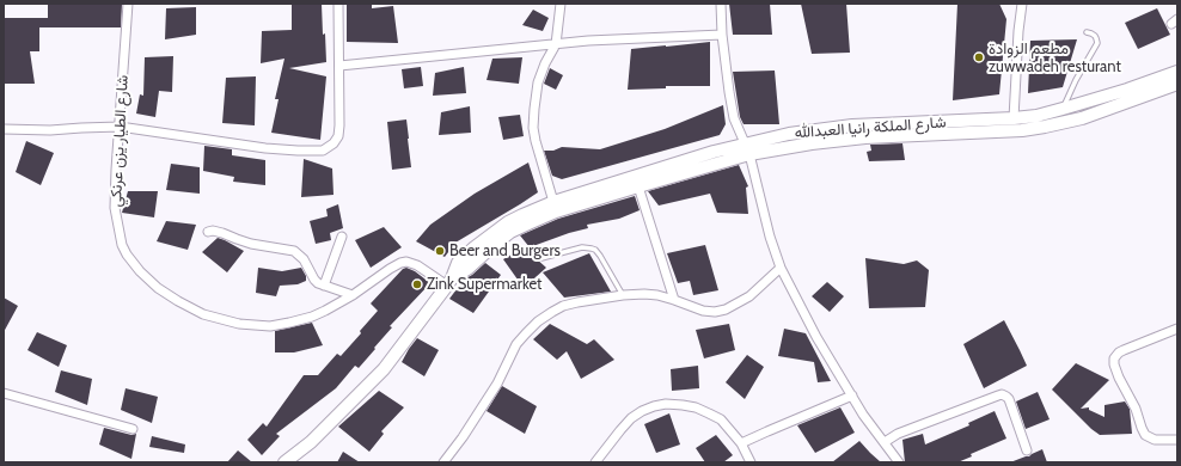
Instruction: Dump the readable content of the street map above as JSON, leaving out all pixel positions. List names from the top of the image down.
{
  "streets": {
    "main road": ["شارع الملكة رانيا العبدالله"],
    "street": ["شارع الطيار يزن عرنكي"]
  },
  "crossings": [
    ["شارع الملكة رانيا العبدالله", "شارع الطيار يزن عرنكي"]
  ],
  "places": ["مطعم الزوادة zuwwadeh resturant", "Beer and Burgers", "Zink Supermarket"]
}
